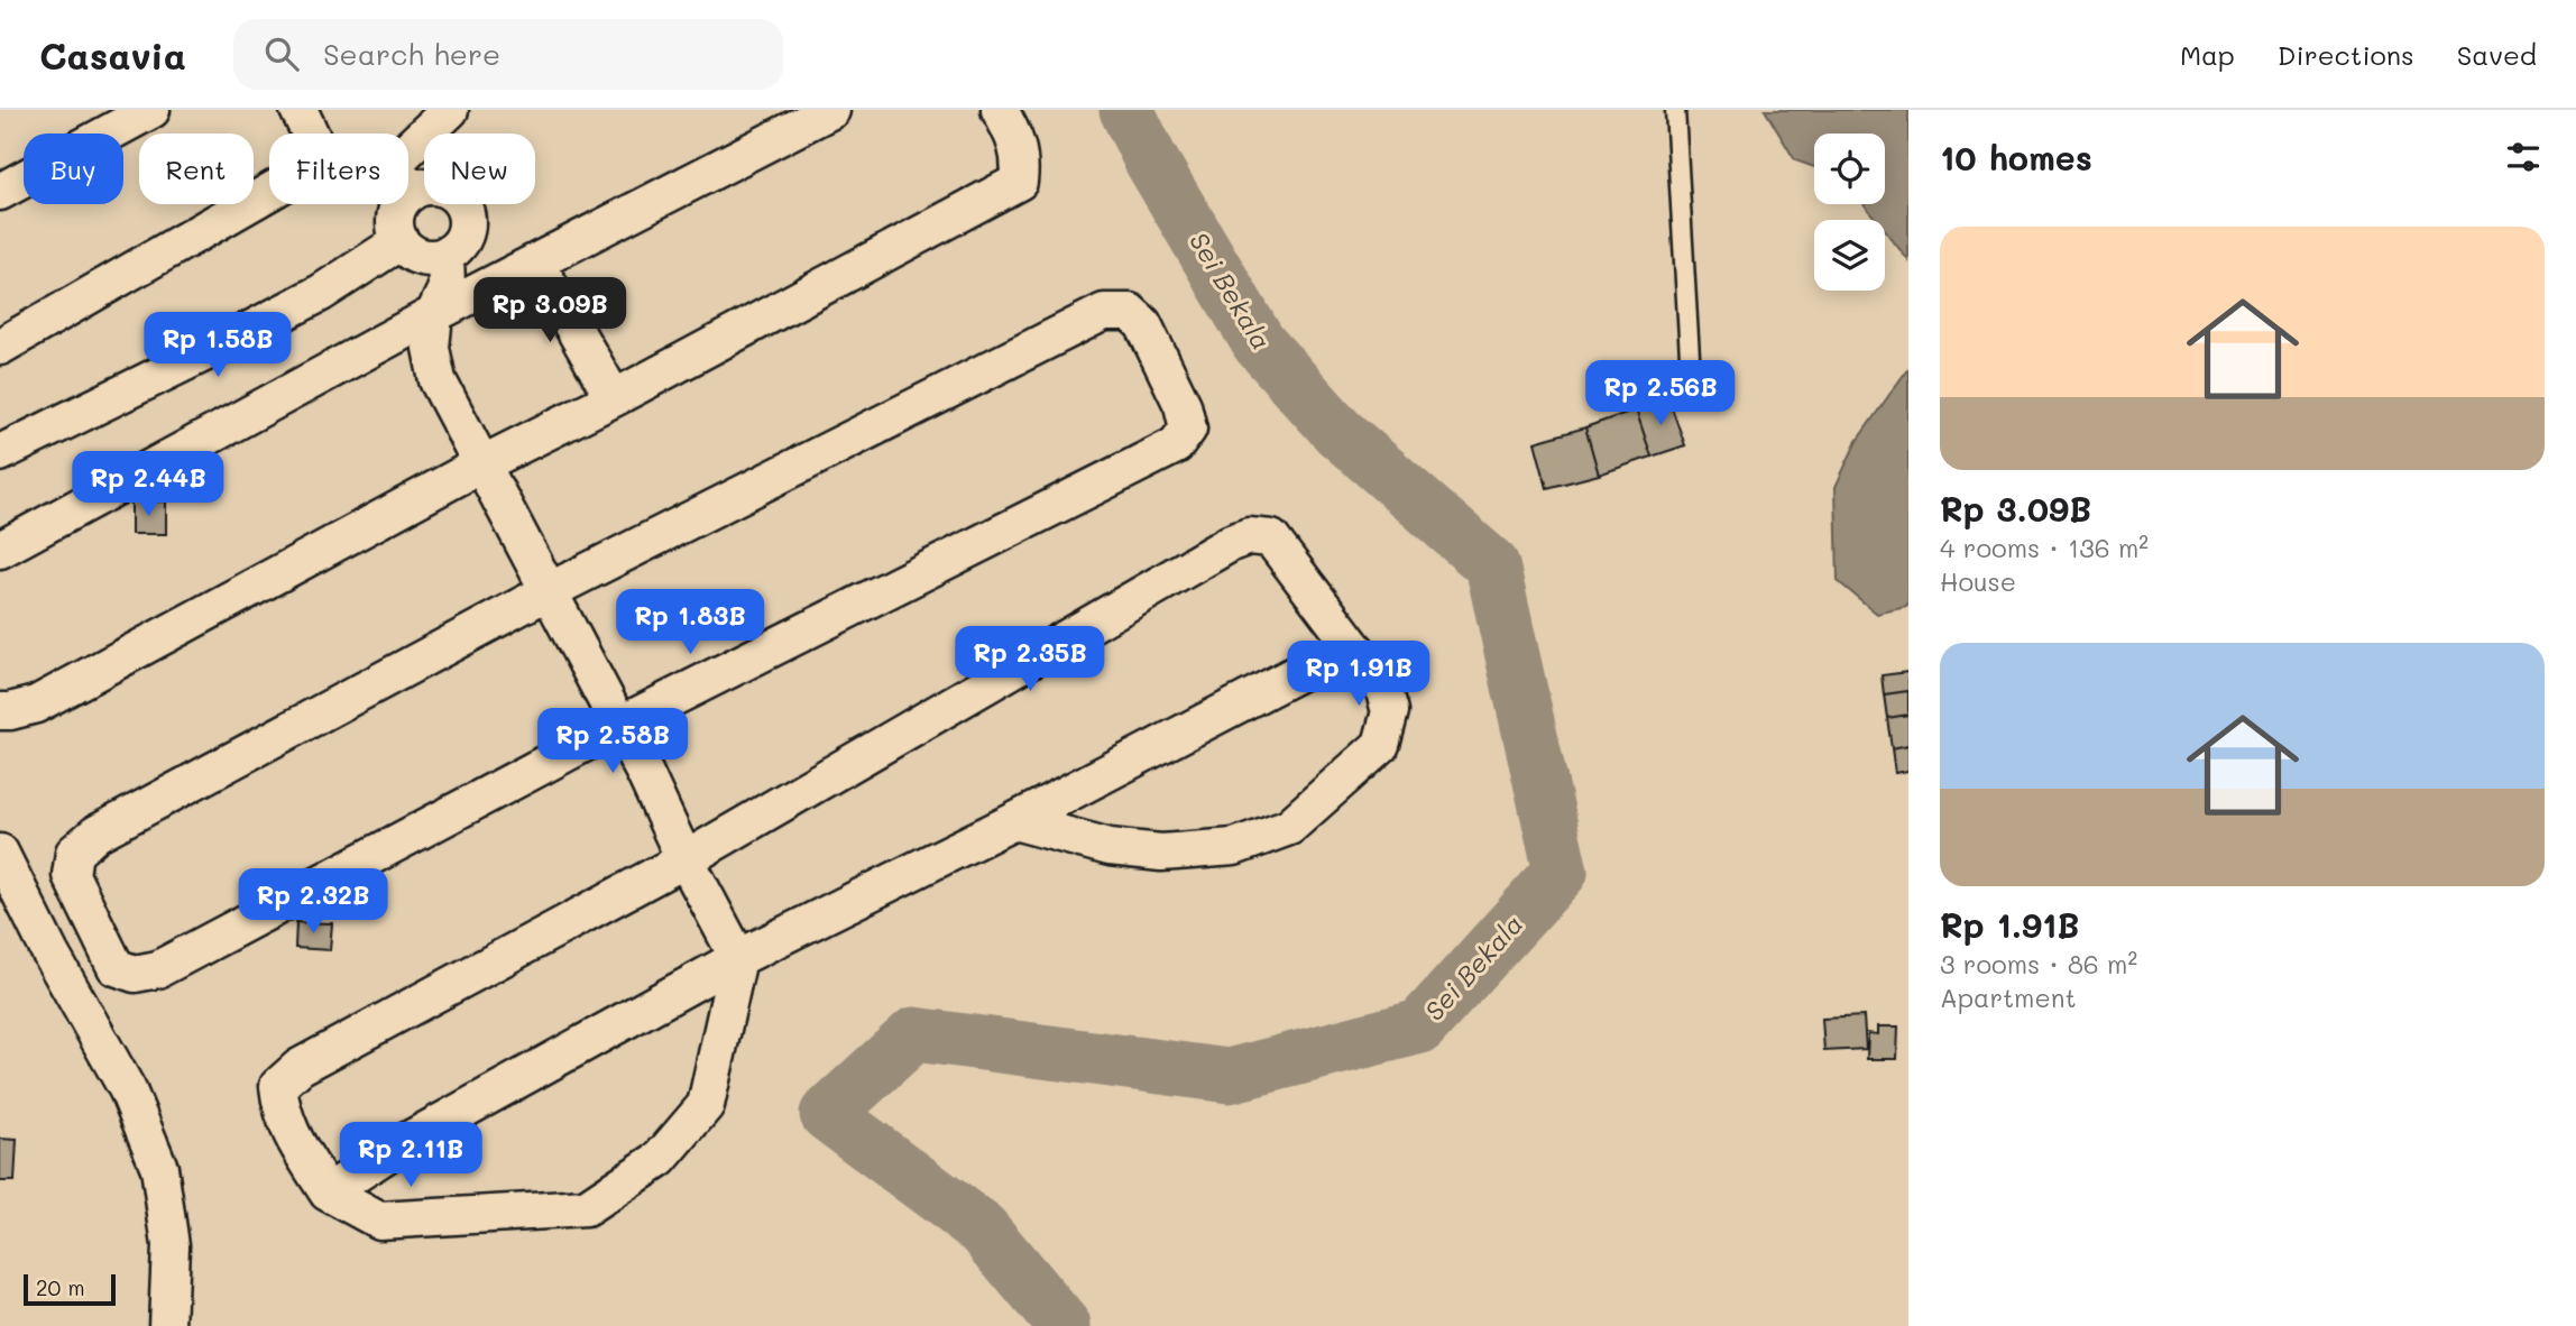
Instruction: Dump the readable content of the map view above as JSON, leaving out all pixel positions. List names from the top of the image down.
{
  "water": ["Sei Bekala"],
  "scale_bar": "20 m",
  "page": {
    "header": "Casavia",
    "search": "Search here",
    "nav": ["Map", "Directions", "Saved"],
    "heading": "10 homes",
    "chip": [
      "Buy",
      "Rent",
      "Filters",
      "New"
    ],
    "list": [
      {
        "name": "Rp 3.09B",
        "note": "4 rooms · 136 m² · House"
      },
      {
        "name": "Rp 1.91B",
        "note": "3 rooms · 86 m² · Apartment"
      }
    ],
    "price": [
      "Rp 3.09B",
      "Rp 1.58B",
      "Rp 2.56B",
      "Rp 2.44B",
      "Rp 1.83B",
      "Rp 2.35B",
      "Rp 1.91B",
      "Rp 2.58B",
      "Rp 2.32B",
      "Rp 2.11B"
    ],
    "scale": "20 m"
  }
}
